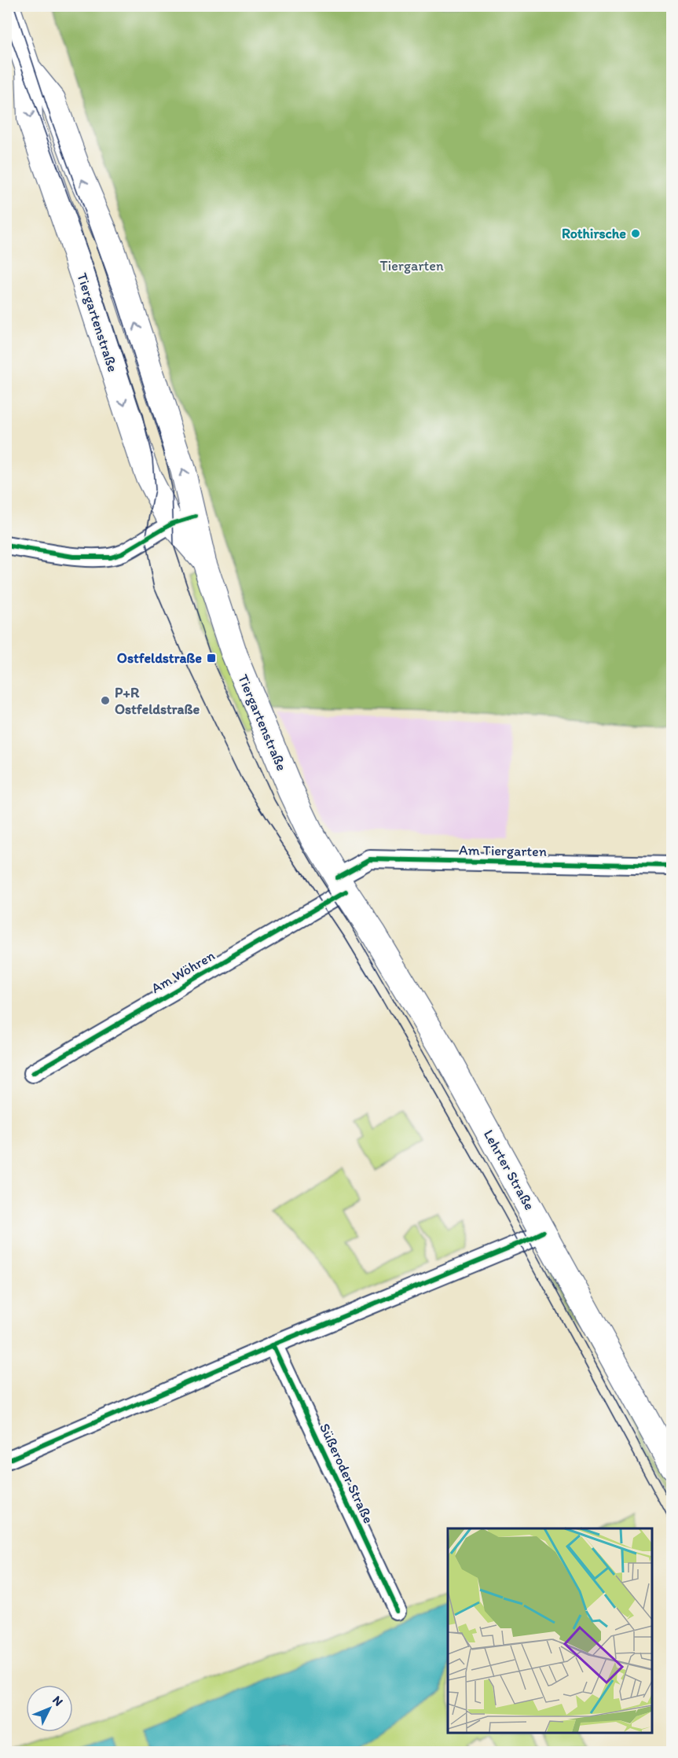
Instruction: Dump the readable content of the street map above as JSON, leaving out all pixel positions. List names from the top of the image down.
{
  "streets": {
    "main road": ["Tiergartenstraße", "Lehrter Straße"],
    "street": ["Am Tiergarten", "Am Wöhren", "Süßeroder Straße"]
  },
  "crossings": [
    ["Tiergartenstraße", "Am Tiergarten"],
    ["Tiergartenstraße", "Am Wöhren"],
    ["Tiergartenstraße", "Lehrter Straße"],
    ["Am Tiergarten", "Am Wöhren"],
    ["Am Tiergarten", "Lehrter Straße"],
    ["Am Wöhren", "Lehrter Straße"]
  ],
  "parks": ["Tiergarten"],
  "places": {
    "other": ["Rothirsche", "P+R Ostfeldstraße"],
    "transit": ["Ostfeldstraße"]
  },
  "north": "top right"
}
